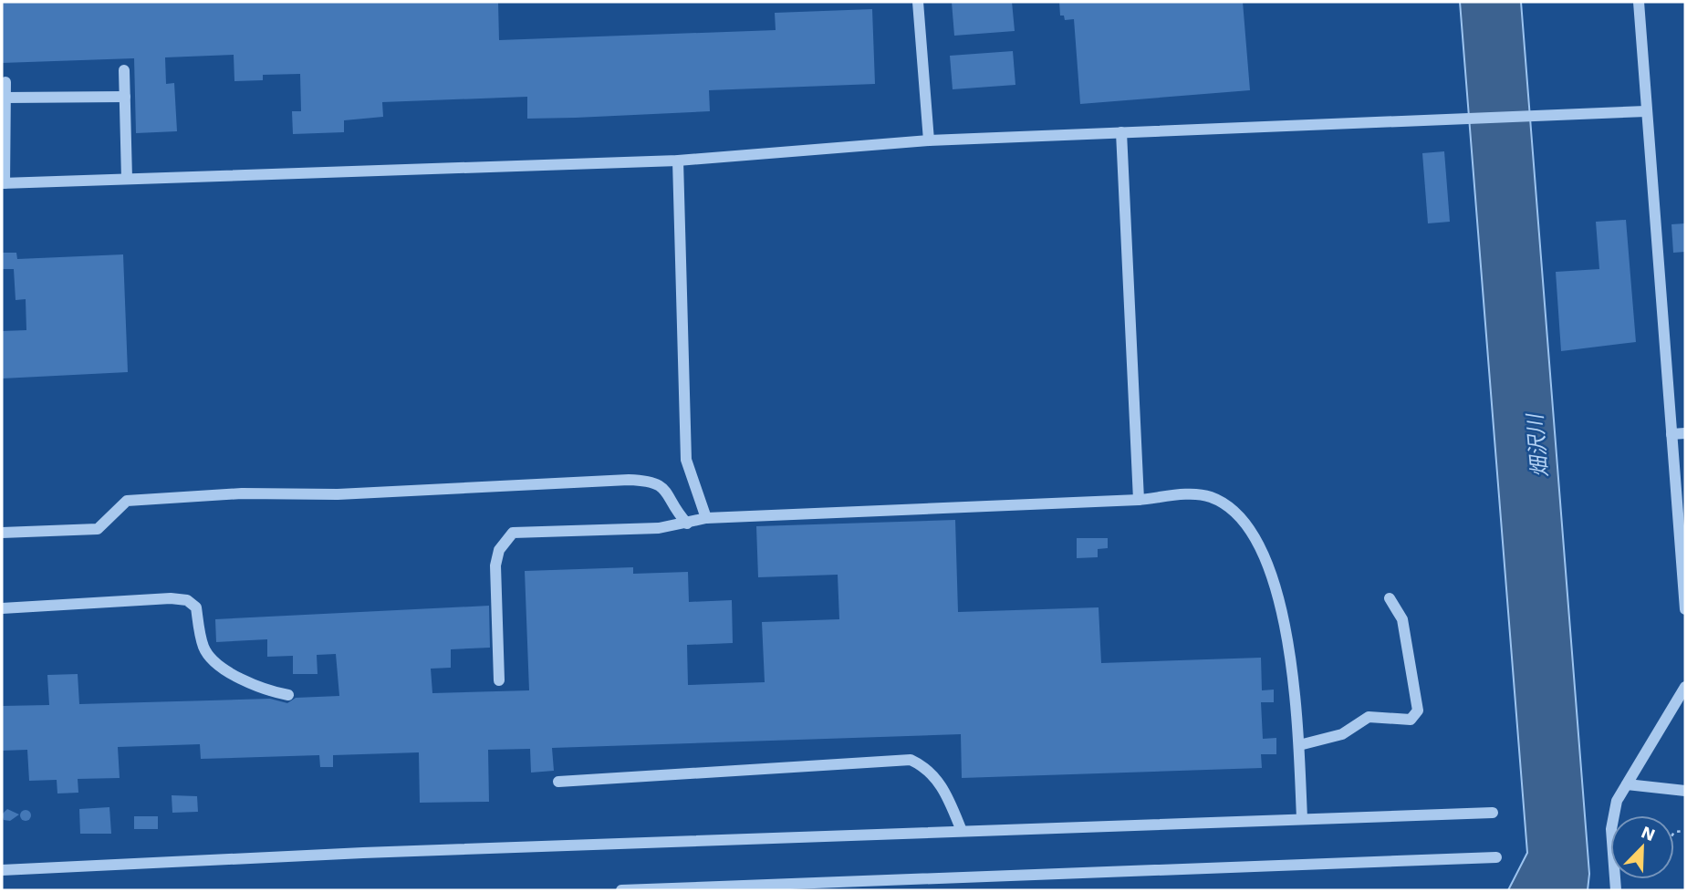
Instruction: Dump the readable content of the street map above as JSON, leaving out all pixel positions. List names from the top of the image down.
{
  "water": ["畑沢川"],
  "north": "top right"
}
